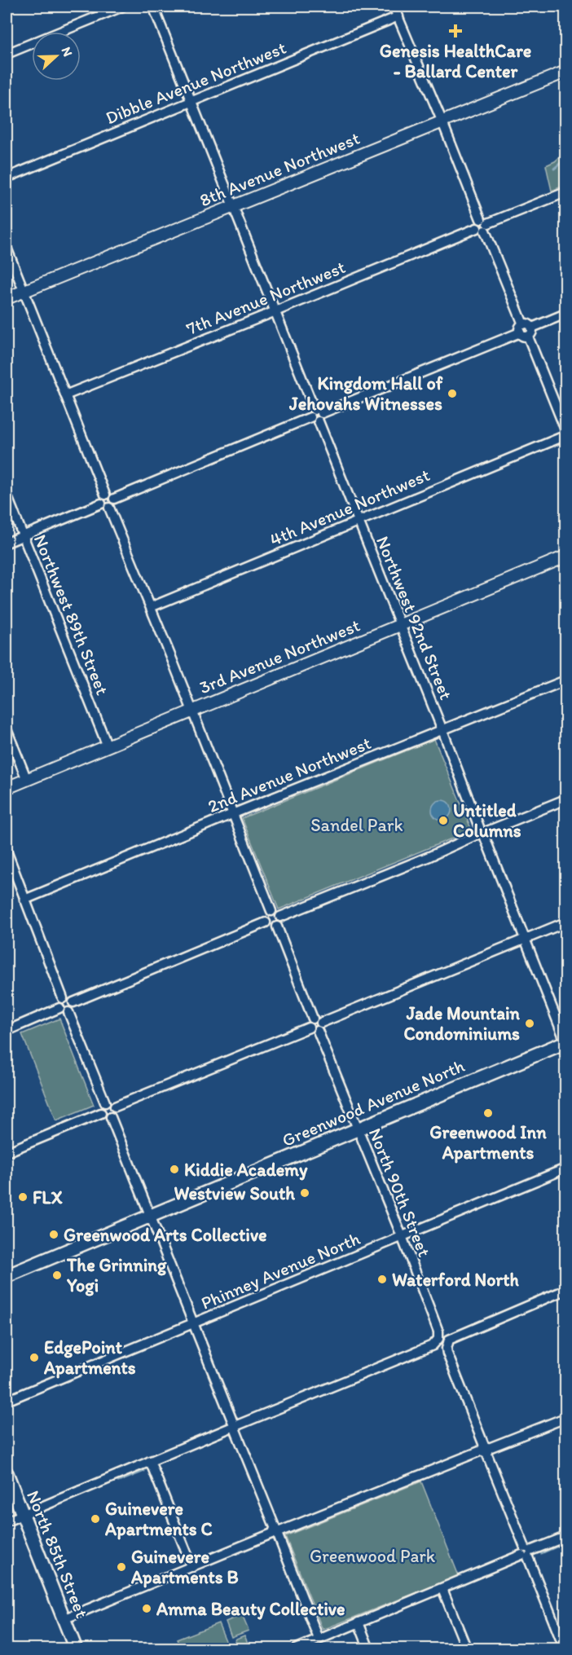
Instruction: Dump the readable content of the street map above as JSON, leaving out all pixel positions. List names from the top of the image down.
{
  "streets": {
    "main road": ["Greenwood Avenue North", "North 85th Street"],
    "street": [
      "Dibble Avenue Northwest",
      "8th Avenue Northwest",
      "7th Avenue Northwest",
      "4th Avenue Northwest",
      "Northwest 89th Street",
      "Northwest 92nd Street",
      "3rd Avenue Northwest",
      "2nd Avenue Northwest",
      "North 90th Street",
      "Phinney Avenue North"
    ]
  },
  "crossings": [
    ["Dibble Avenue Northwest", "Northwest 92nd Street"],
    ["8th Avenue Northwest", "Northwest 92nd Street"],
    ["7th Avenue Northwest", "Northwest 92nd Street"],
    ["4th Avenue Northwest", "Northwest 92nd Street"],
    ["Northwest 89th Street", "3rd Avenue Northwest"],
    ["Northwest 92nd Street", "3rd Avenue Northwest"],
    ["Northwest 92nd Street", "2nd Avenue Northwest"],
    ["Northwest 92nd Street", "Greenwood Avenue North"],
    ["Greenwood Avenue North", "North 90th Street"],
    ["North 90th Street", "Phinney Avenue North"]
  ],
  "parks": ["Sandel Park", "Greenwood Park"],
  "places": {
    "health": ["Genesis HealthCare - Ballard Center"],
    "other": [
      "Kingdom Hall of Jehovahs Witnesses",
      "Untitled Columns",
      "Jade Mountain Condominiums",
      "Greenwood Inn Apartments",
      "Kiddie Academy",
      "Westview South",
      "FLX",
      "Greenwood Arts Collective",
      "The Grinning Yogi",
      "Waterford North",
      "EdgePoint Apartments",
      "Guinevere Apartments C",
      "Guinevere Apartments B",
      "Amma Beauty Collective"
    ]
  },
  "north": "right"
}
